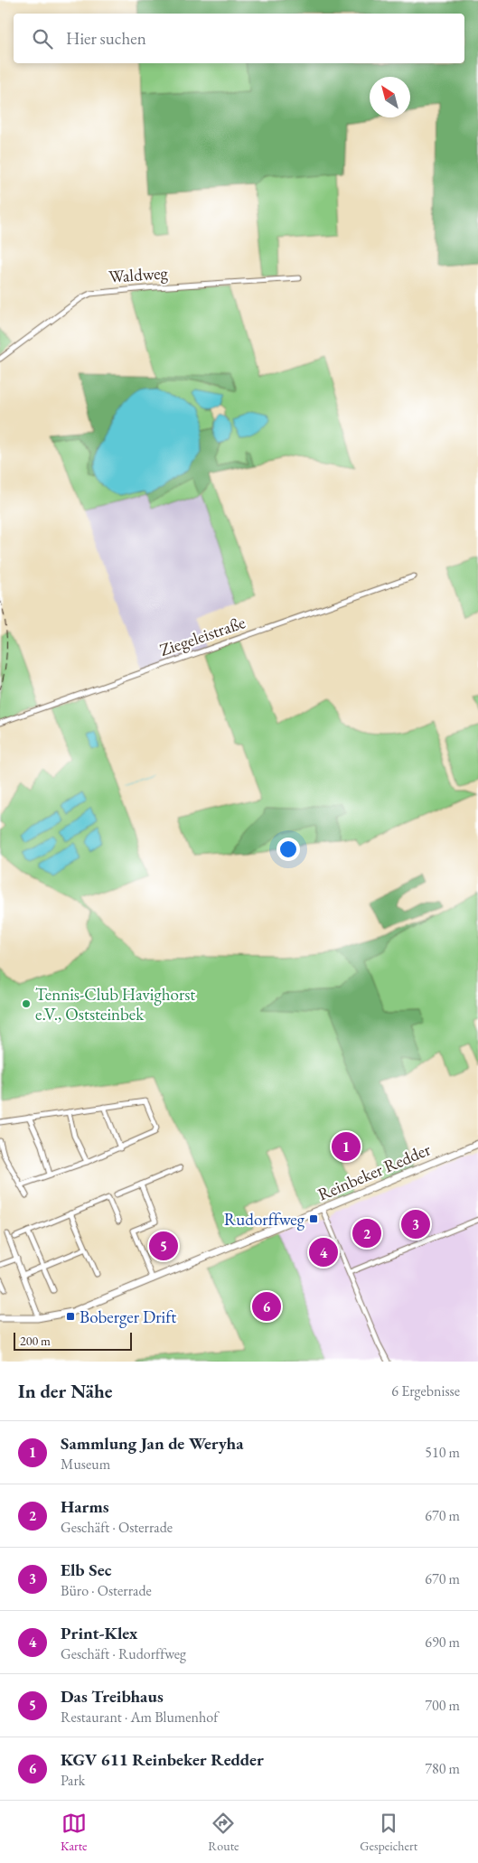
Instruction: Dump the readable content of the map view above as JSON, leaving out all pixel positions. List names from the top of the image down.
{
  "streets": {
    "main road": ["Reinbeker Redder"],
    "street": ["Waldweg", "Ziegeleistraße"]
  },
  "places": {
    "other": ["Tennis-Club Havighorst e.V., Oststeinbek"],
    "transit": ["Rudorffweg", "Boberger Drift"]
  },
  "scale_bar": "200 m",
  "north": "top left",
  "page": {
    "search": "Hier suchen",
    "pins": [
      "1",
      "3",
      "2",
      "5",
      "4",
      "6"
    ],
    "scale": "200 m",
    "heading": ["In der Nähe", "6 Ergebnisse"],
    "list": [
      {
        "mark": "1",
        "name": "Sammlung Jan de Weryha",
        "note": "Museum",
        "value": "510 m"
      },
      {
        "mark": "2",
        "name": "Harms",
        "note": "Geschäft · Osterrade",
        "value": "670 m"
      },
      {
        "mark": "3",
        "name": "Elb Sec",
        "note": "Büro · Osterrade",
        "value": "670 m"
      },
      {
        "mark": "4",
        "name": "Print-Klex",
        "note": "Geschäft · Rudorffweg",
        "value": "690 m"
      },
      {
        "mark": "5",
        "name": "Das Treibhaus",
        "note": "Restaurant · Am Blumenhof",
        "value": "700 m"
      },
      {
        "mark": "6",
        "name": "KGV 611 Reinbeker Redder",
        "note": "Park",
        "value": "780 m"
      }
    ],
    "nav": ["Karte", "Route", "Gespeichert"]
  }
}
